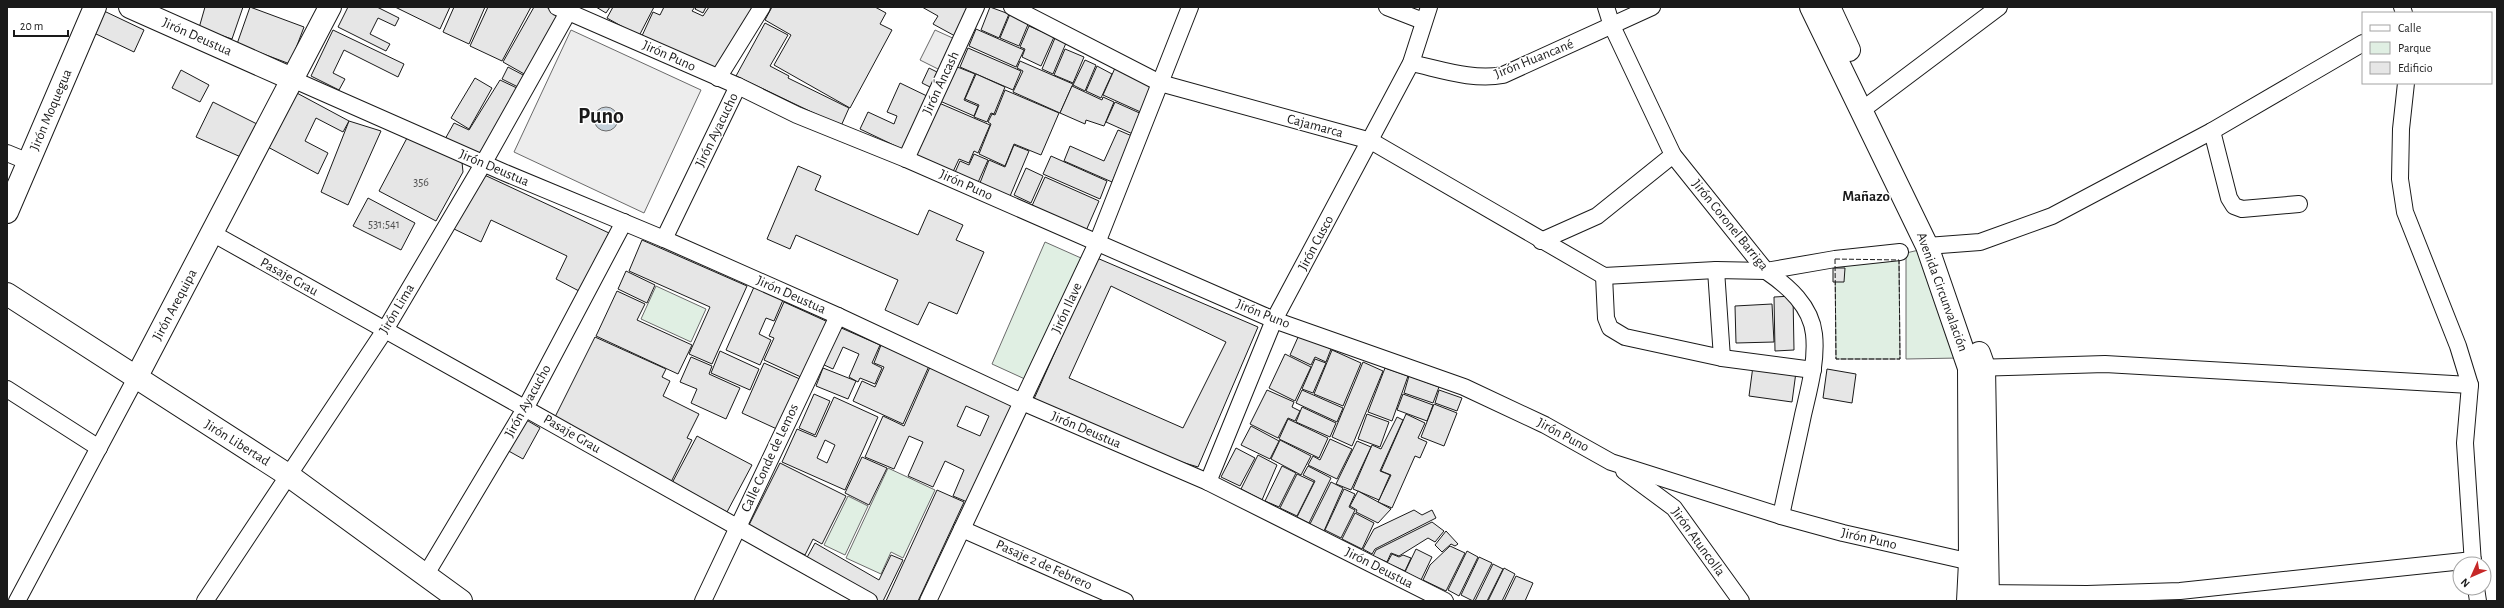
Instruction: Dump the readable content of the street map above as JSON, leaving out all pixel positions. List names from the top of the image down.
{
  "streets": {
    "main road": [
      "Jirón Deustua",
      "Jirón Moquegua",
      "Avenida Circunvalación",
      "Jirón Arequipa",
      "Jirón Libertad"
    ],
    "street": [
      "Jirón Puno",
      "Jirón Huancané",
      "Jirón Áncash",
      "Cajamarca",
      "Jirón Ayacucho",
      "Jirón Coronel Barriga",
      "Jirón Cusco",
      "Pasaje Grau",
      "Jirón Ilave",
      "Jirón Lima",
      "Calle Conde de Lemos",
      "Jirón Atuncolla",
      "Pasaje 2 de Febrero"
    ]
  },
  "crossings": [
    ["Jirón Deustua", "Jirón Ayacucho"],
    ["Jirón Deustua", "Jirón Cusco"],
    ["Jirón Deustua", "Jirón Arequipa"],
    ["Jirón Deustua", "Jirón Ilave"],
    ["Jirón Deustua", "Jirón Lima"],
    ["Jirón Deustua", "Calle Conde de Lemos"],
    ["Jirón Puno", "Jirón Áncash"],
    ["Jirón Puno", "Jirón Ayacucho"],
    ["Jirón Puno", "Jirón Coronel Barriga"],
    ["Jirón Puno", "Jirón Cusco"],
    ["Jirón Puno", "Avenida Circunvalación"],
    ["Jirón Puno", "Jirón Ilave"],
    ["Jirón Puno", "Jirón Lima"],
    ["Jirón Puno", "Jirón Atuncolla"],
    ["Jirón Huancané", "Jirón Coronel Barriga"],
    ["Jirón Huancané", "Jirón Cusco"],
    ["Cajamarca", "Jirón Cusco"],
    ["Cajamarca", "Jirón Ilave"],
    ["Jirón Ayacucho", "Pasaje Grau"],
    ["Jirón Ayacucho", "Jirón Libertad"],
    ["Pasaje Grau", "Jirón Arequipa"],
    ["Pasaje Grau", "Jirón Lima"],
    ["Pasaje Grau", "Calle Conde de Lemos"],
    ["Jirón Arequipa", "Jirón Libertad"],
    ["Jirón Ilave", "Pasaje 2 de Febrero"],
    ["Jirón Lima", "Jirón Libertad"]
  ],
  "districts": ["Puno", "Mañazo"],
  "house_numbers": ["356", "531;541"],
  "legend": ["Calle", "Parque", "Edificio"],
  "scale_bar": "20 m",
  "north": "bottom left"
}
